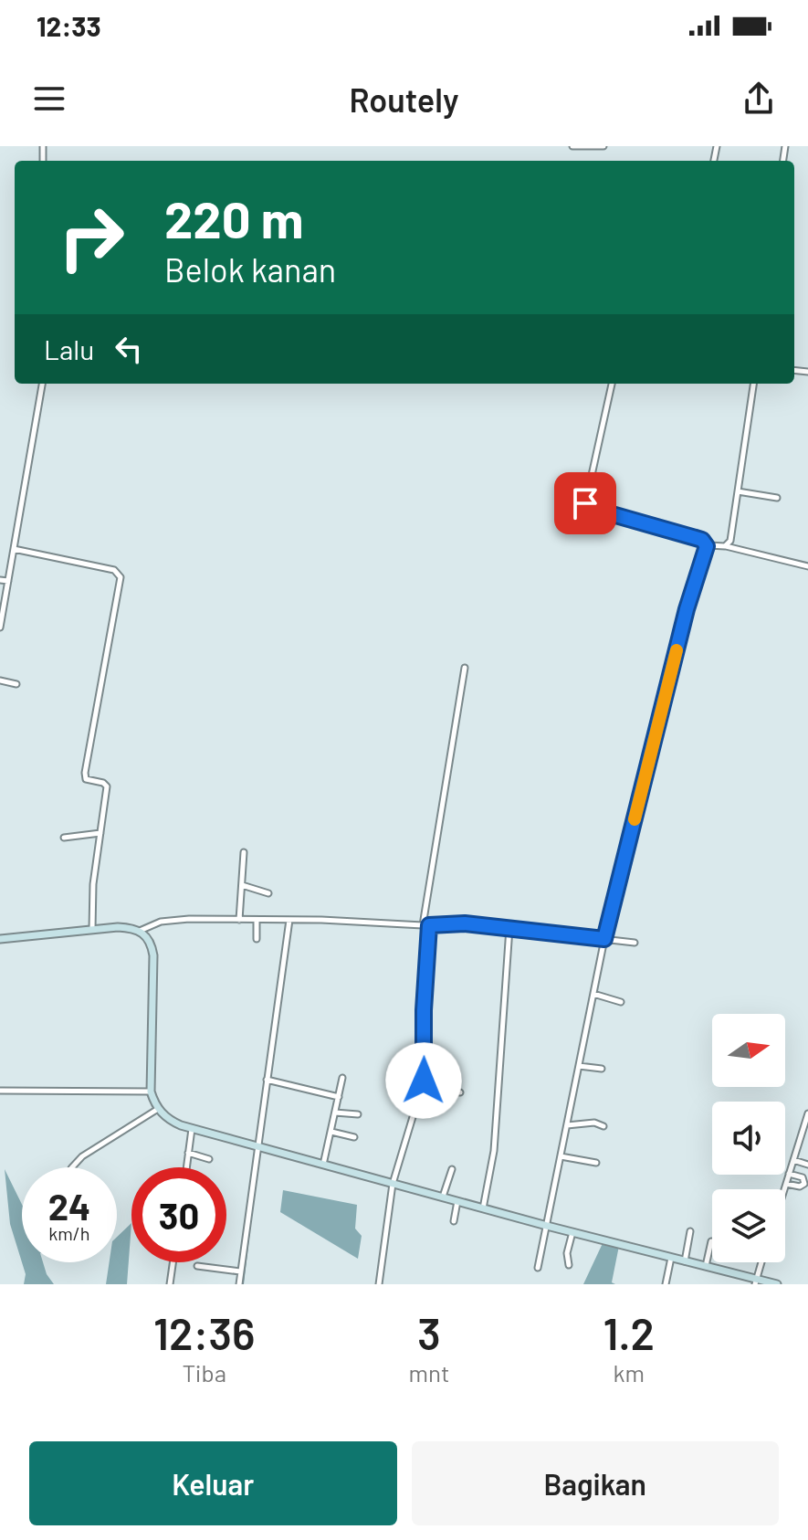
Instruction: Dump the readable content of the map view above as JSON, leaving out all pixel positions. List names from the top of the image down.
{
  "north": "right",
  "page": {
    "status": "12:33",
    "header": "Routely",
    "turn": ["220 m", "Belok kanan"],
    "then": "Lalu",
    "speed": "24 km/h",
    "limit": "30",
    "eta": [
      "12:36",
      "Tiba",
      "3",
      "mnt",
      "1.2",
      "km"
    ],
    "buttons": ["Keluar", "Bagikan"]
  }
}
